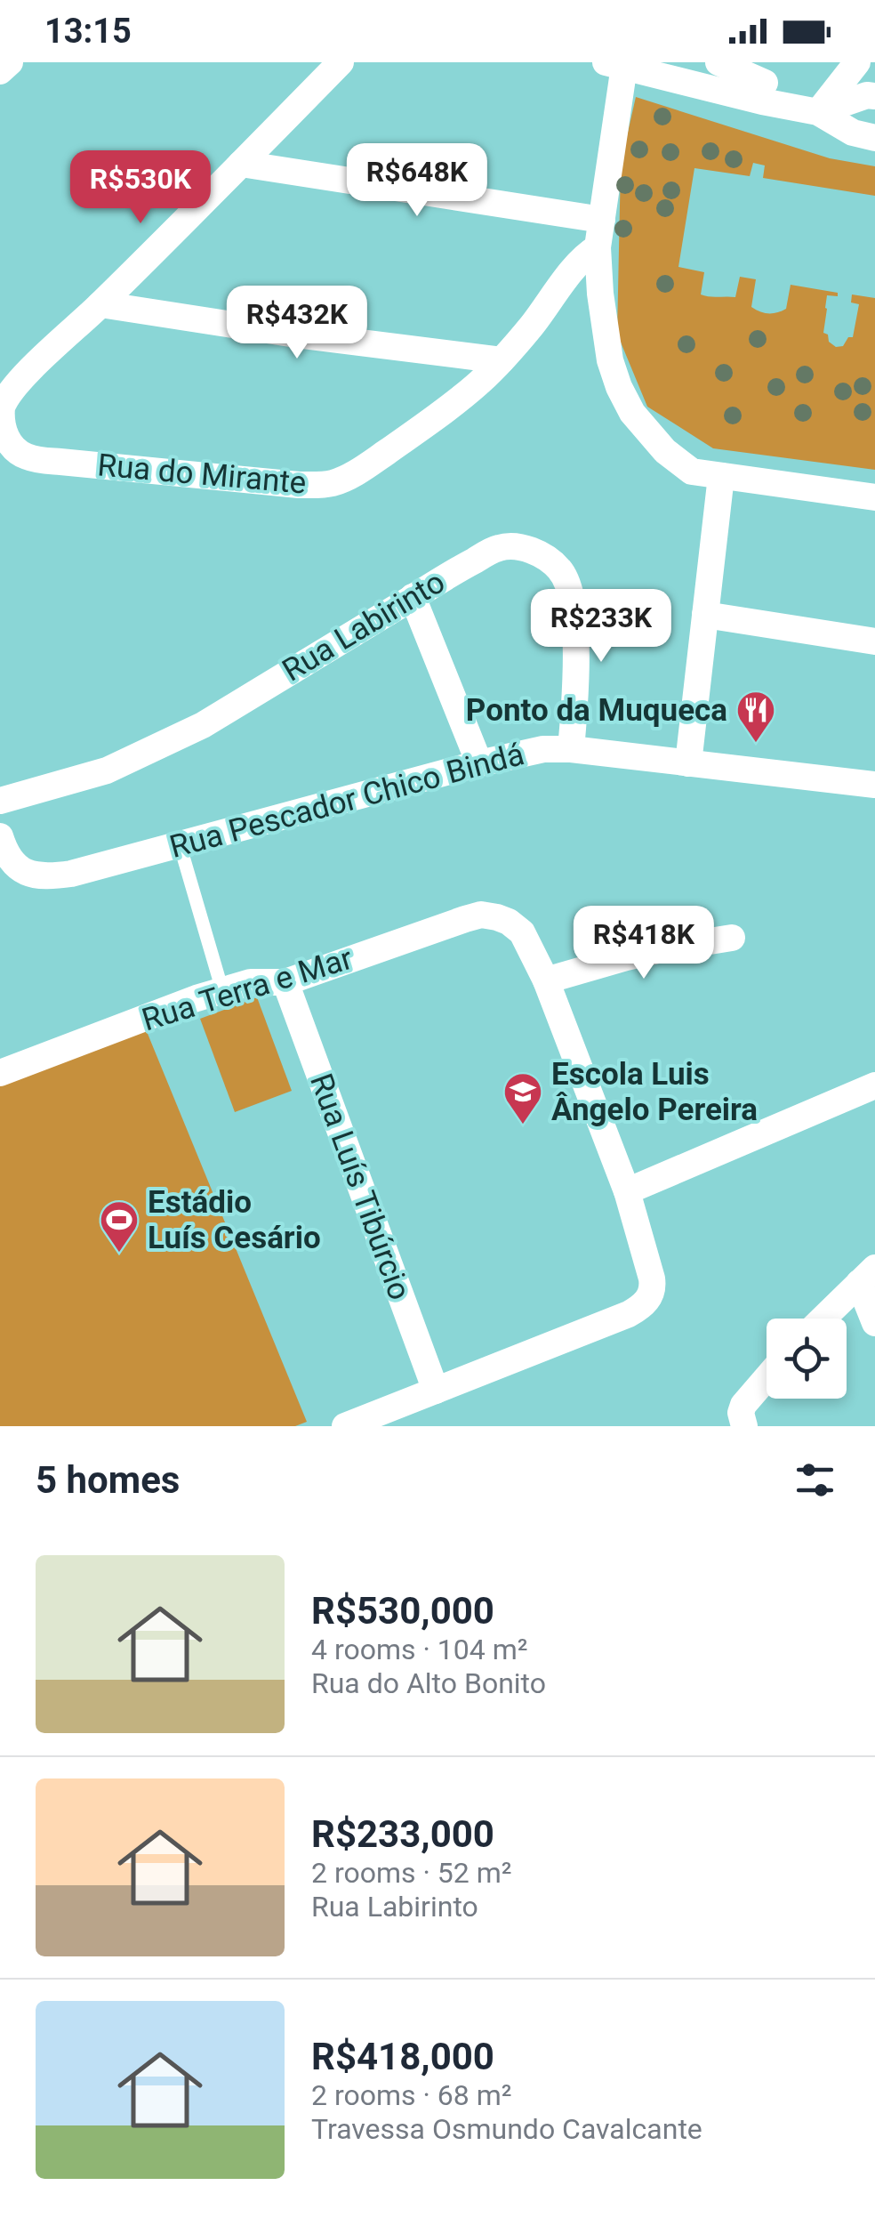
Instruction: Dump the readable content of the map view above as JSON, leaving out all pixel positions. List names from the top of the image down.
{
  "streets": {
    "street": [
      "Rua do Mirante",
      "Rua Labirinto",
      "Rua Pescador Chico Bindá",
      "Rua Terra e Mar",
      "Rua Luís Tibúrcio"
    ]
  },
  "crossings": [
    ["Rua Labirinto", "Rua Pescador Chico Bindá"],
    ["Rua Terra e Mar", "Rua Luís Tibúrcio"]
  ],
  "places": {
    "restaurant": ["Ponto da Muqueca"],
    "school or university": ["Escola Luis Ângelo Pereira"],
    "sports": ["Estádio Luís Cesário"]
  },
  "page": {
    "status": "13:15",
    "price": [
      "R$648K",
      "R$530K",
      "R$432K",
      "R$233K",
      "R$418K"
    ],
    "heading": "5 homes",
    "list": [
      {
        "name": "R$530,000",
        "note": "4 rooms · 104 m² · Rua do Alto Bonito"
      },
      {
        "name": "R$233,000",
        "note": "2 rooms · 52 m² · Rua Labirinto"
      },
      {
        "name": "R$418,000",
        "note": "2 rooms · 68 m² · Travessa Osmundo Cavalcante"
      }
    ]
  }
}
